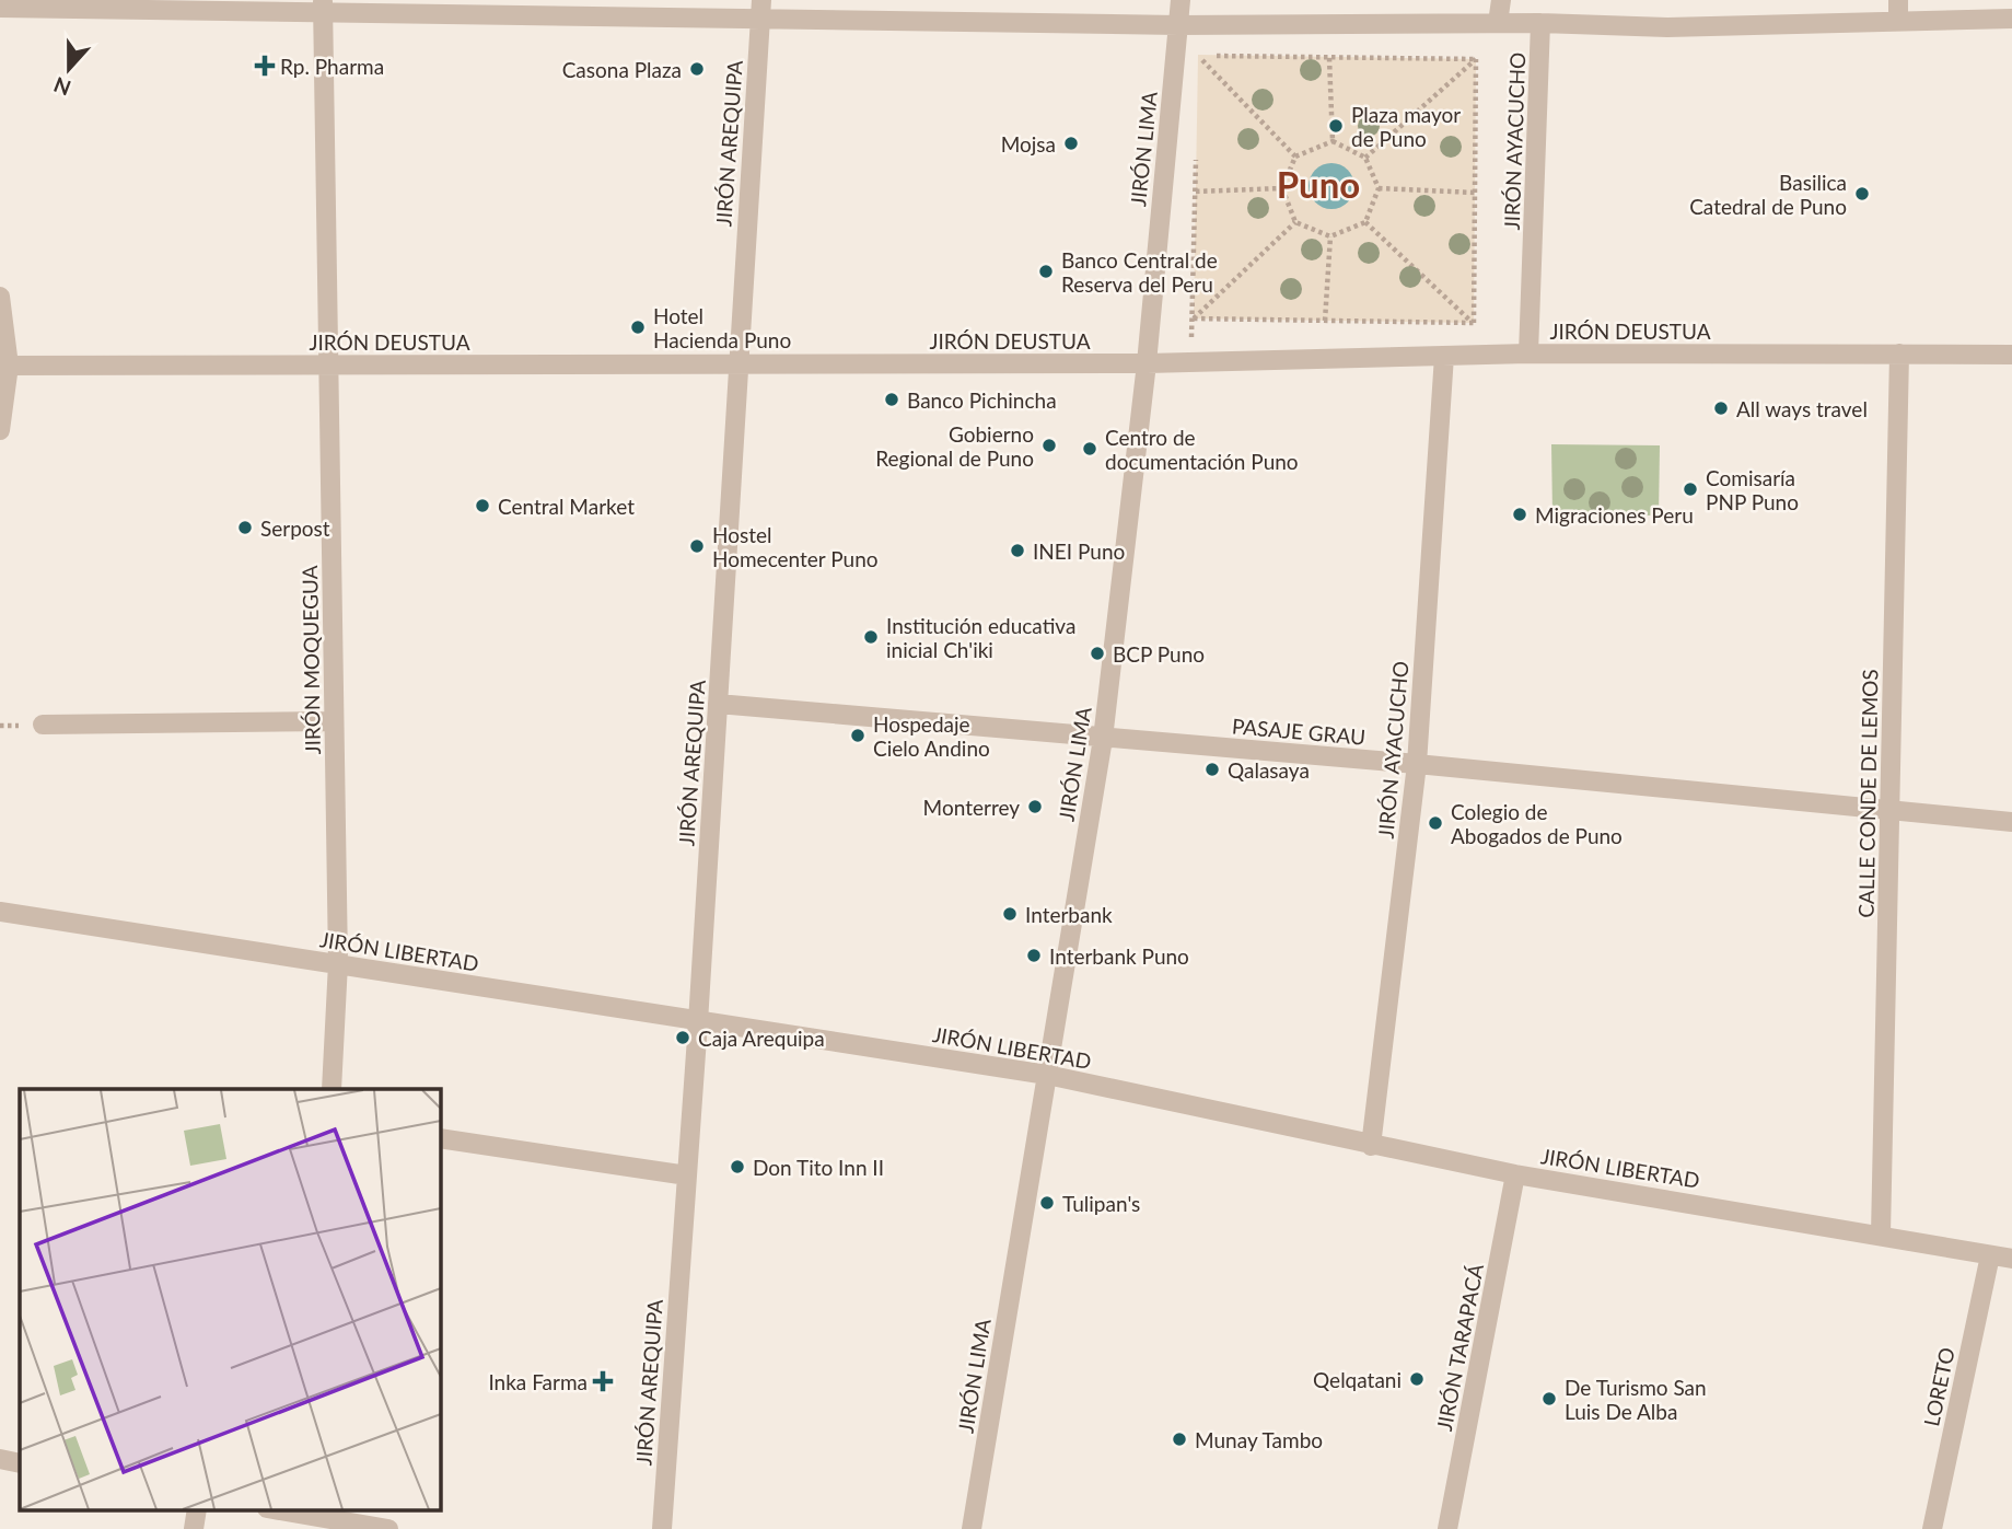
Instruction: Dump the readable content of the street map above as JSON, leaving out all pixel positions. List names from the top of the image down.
{
  "streets": {
    "street": [
      "JIRÓN AYACUCHO",
      "JIRÓN AREQUIPA",
      "JIRÓN LIMA",
      "JIRÓN DEUSTUA",
      "JIRÓN MOQUEGUA",
      "PASAJE GRAU",
      "CALLE CONDE DE LEMOS",
      "JIRÓN LIBERTAD",
      "JIRÓN TARAPACÁ",
      "LORETO"
    ]
  },
  "crossings": [
    ["JIRÓN AYACUCHO", "JIRÓN DEUSTUA"],
    ["JIRÓN AYACUCHO", "PASAJE GRAU"],
    ["JIRÓN AYACUCHO", "JIRÓN LIBERTAD"],
    ["JIRÓN AREQUIPA", "JIRÓN DEUSTUA"],
    ["JIRÓN AREQUIPA", "PASAJE GRAU"],
    ["JIRÓN AREQUIPA", "JIRÓN LIBERTAD"],
    ["JIRÓN LIMA", "JIRÓN DEUSTUA"],
    ["JIRÓN LIMA", "PASAJE GRAU"],
    ["JIRÓN LIMA", "JIRÓN LIBERTAD"],
    ["JIRÓN DEUSTUA", "JIRÓN MOQUEGUA"],
    ["JIRÓN DEUSTUA", "CALLE CONDE DE LEMOS"],
    ["JIRÓN MOQUEGUA", "JIRÓN LIBERTAD"],
    ["PASAJE GRAU", "CALLE CONDE DE LEMOS"],
    ["CALLE CONDE DE LEMOS", "JIRÓN LIBERTAD"],
    ["JIRÓN LIBERTAD", "JIRÓN TARAPACÁ"],
    ["JIRÓN LIBERTAD", "LORETO"]
  ],
  "districts": ["Puno"],
  "places": {
    "health": ["Rp. Pharma", "Inka Farma"],
    "other": [
      "Casona Plaza",
      "Plaza mayor de Puno",
      "Mojsa",
      "Basilica Catedral de Puno",
      "Banco Central de Reserva del Peru",
      "Hotel Hacienda Puno",
      "Banco Pichincha",
      "All ways travel",
      "Gobierno Regional de Puno",
      "Centro de documentación Puno",
      "Comisaría PNP Puno",
      "Central Market",
      "Migraciones Peru",
      "Serpost",
      "Hostel Homecenter Puno",
      "INEI Puno",
      "Institución educativa inicial Ch'iki",
      "BCP Puno",
      "Hospedaje Cielo Andino",
      "Qalasaya",
      "Monterrey",
      "Colegio de Abogados de Puno",
      "Interbank",
      "Interbank Puno",
      "Caja Arequipa",
      "Don Tito Inn II",
      "Tulipan's",
      "Qelqatani",
      "De Turismo San Luis De Alba",
      "Munay Tambo"
    ]
  },
  "north": "bottom"
}
